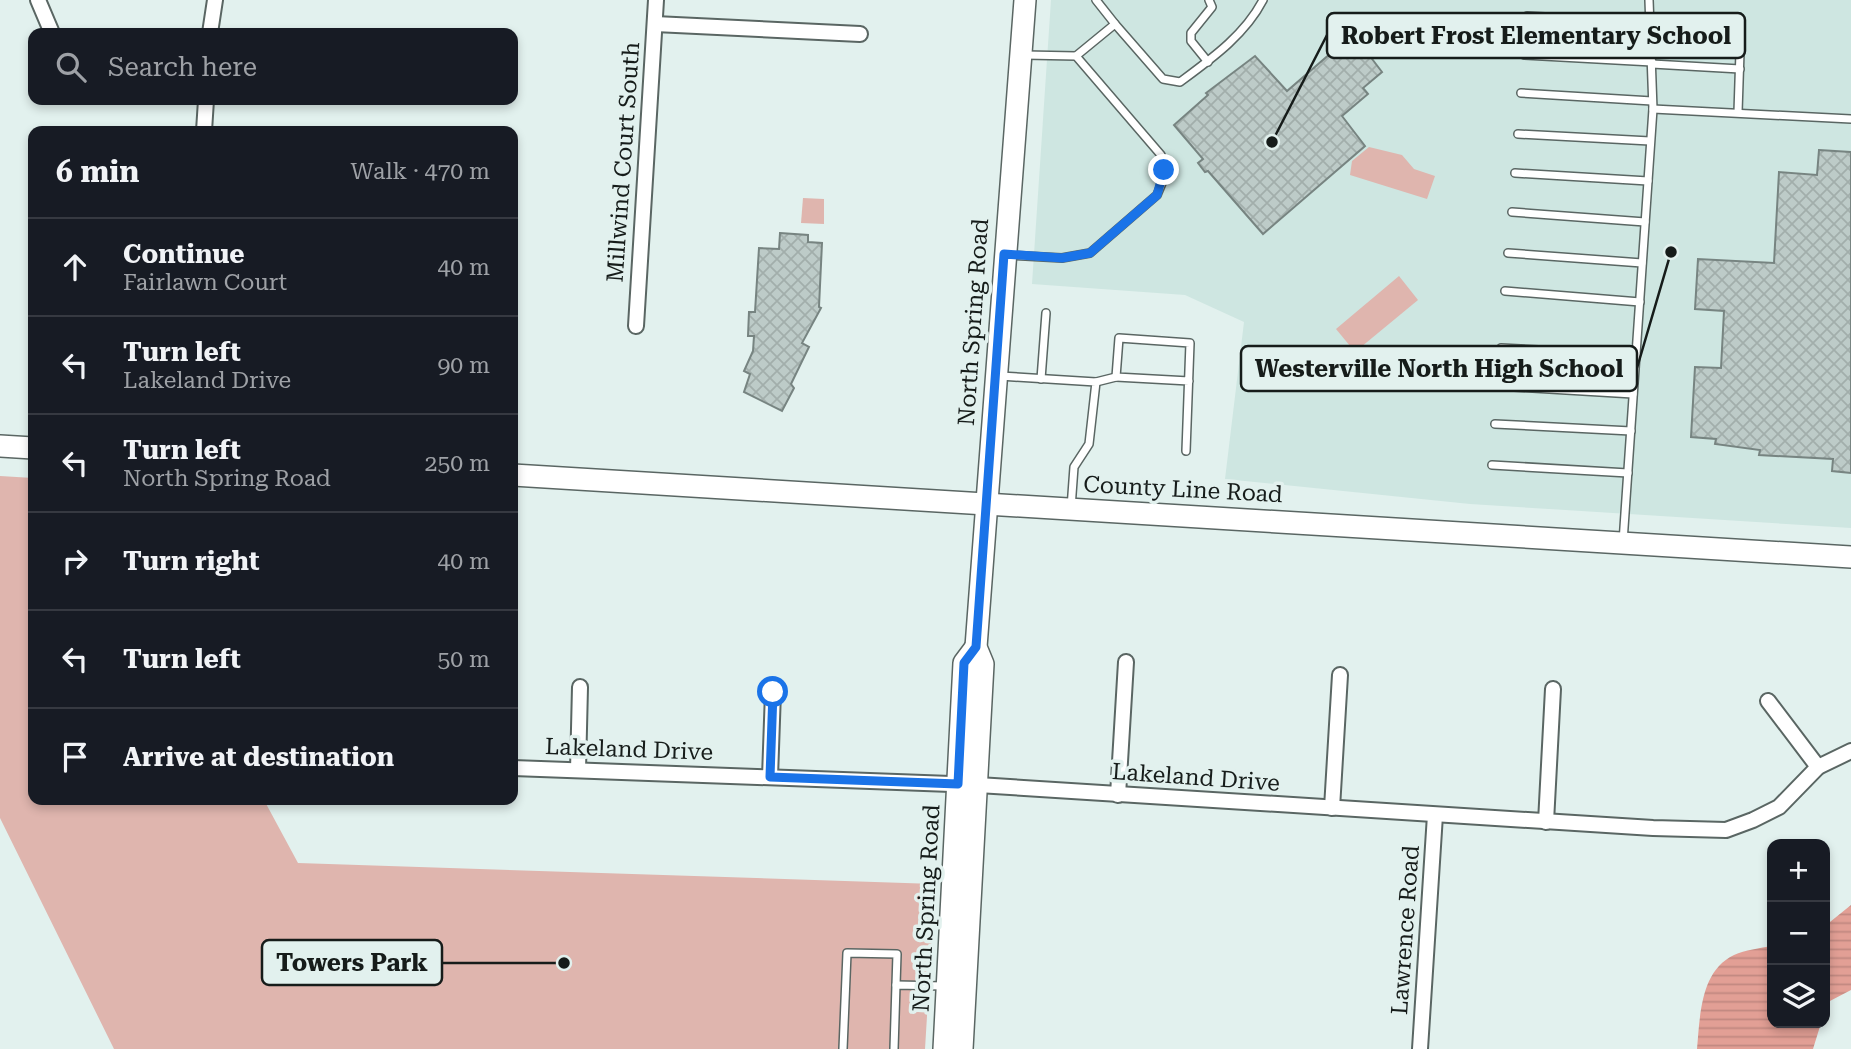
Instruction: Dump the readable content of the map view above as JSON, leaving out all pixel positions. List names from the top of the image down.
{
  "streets": {
    "main road": ["North Spring Road", "County Line Road"],
    "street": ["Millwind Court South", "Lakeland Drive", "Lawrence Road"]
  },
  "crossings": [
    ["North Spring Road", "County Line Road"],
    ["North Spring Road", "Lakeland Drive"],
    ["Lakeland Drive", "Lawrence Road"]
  ],
  "places": ["Robert Frost Elementary School", "Westerville North High School", "Towers Park"],
  "page": {
    "search": "Search here",
    "heading": ["6 min", "Walk · 470 m"],
    "list": [
      ["Continue", "Fairlawn Court", "40 m"],
      ["Turn left", "Lakeland Drive", "90 m"],
      ["Turn left", "North Spring Road", "250 m"],
      ["Turn right", "40 m"],
      ["Turn left", "50 m"],
      "Arrive at destination"
    ],
    "map_buttons": ["+", "−"]
  }
}
